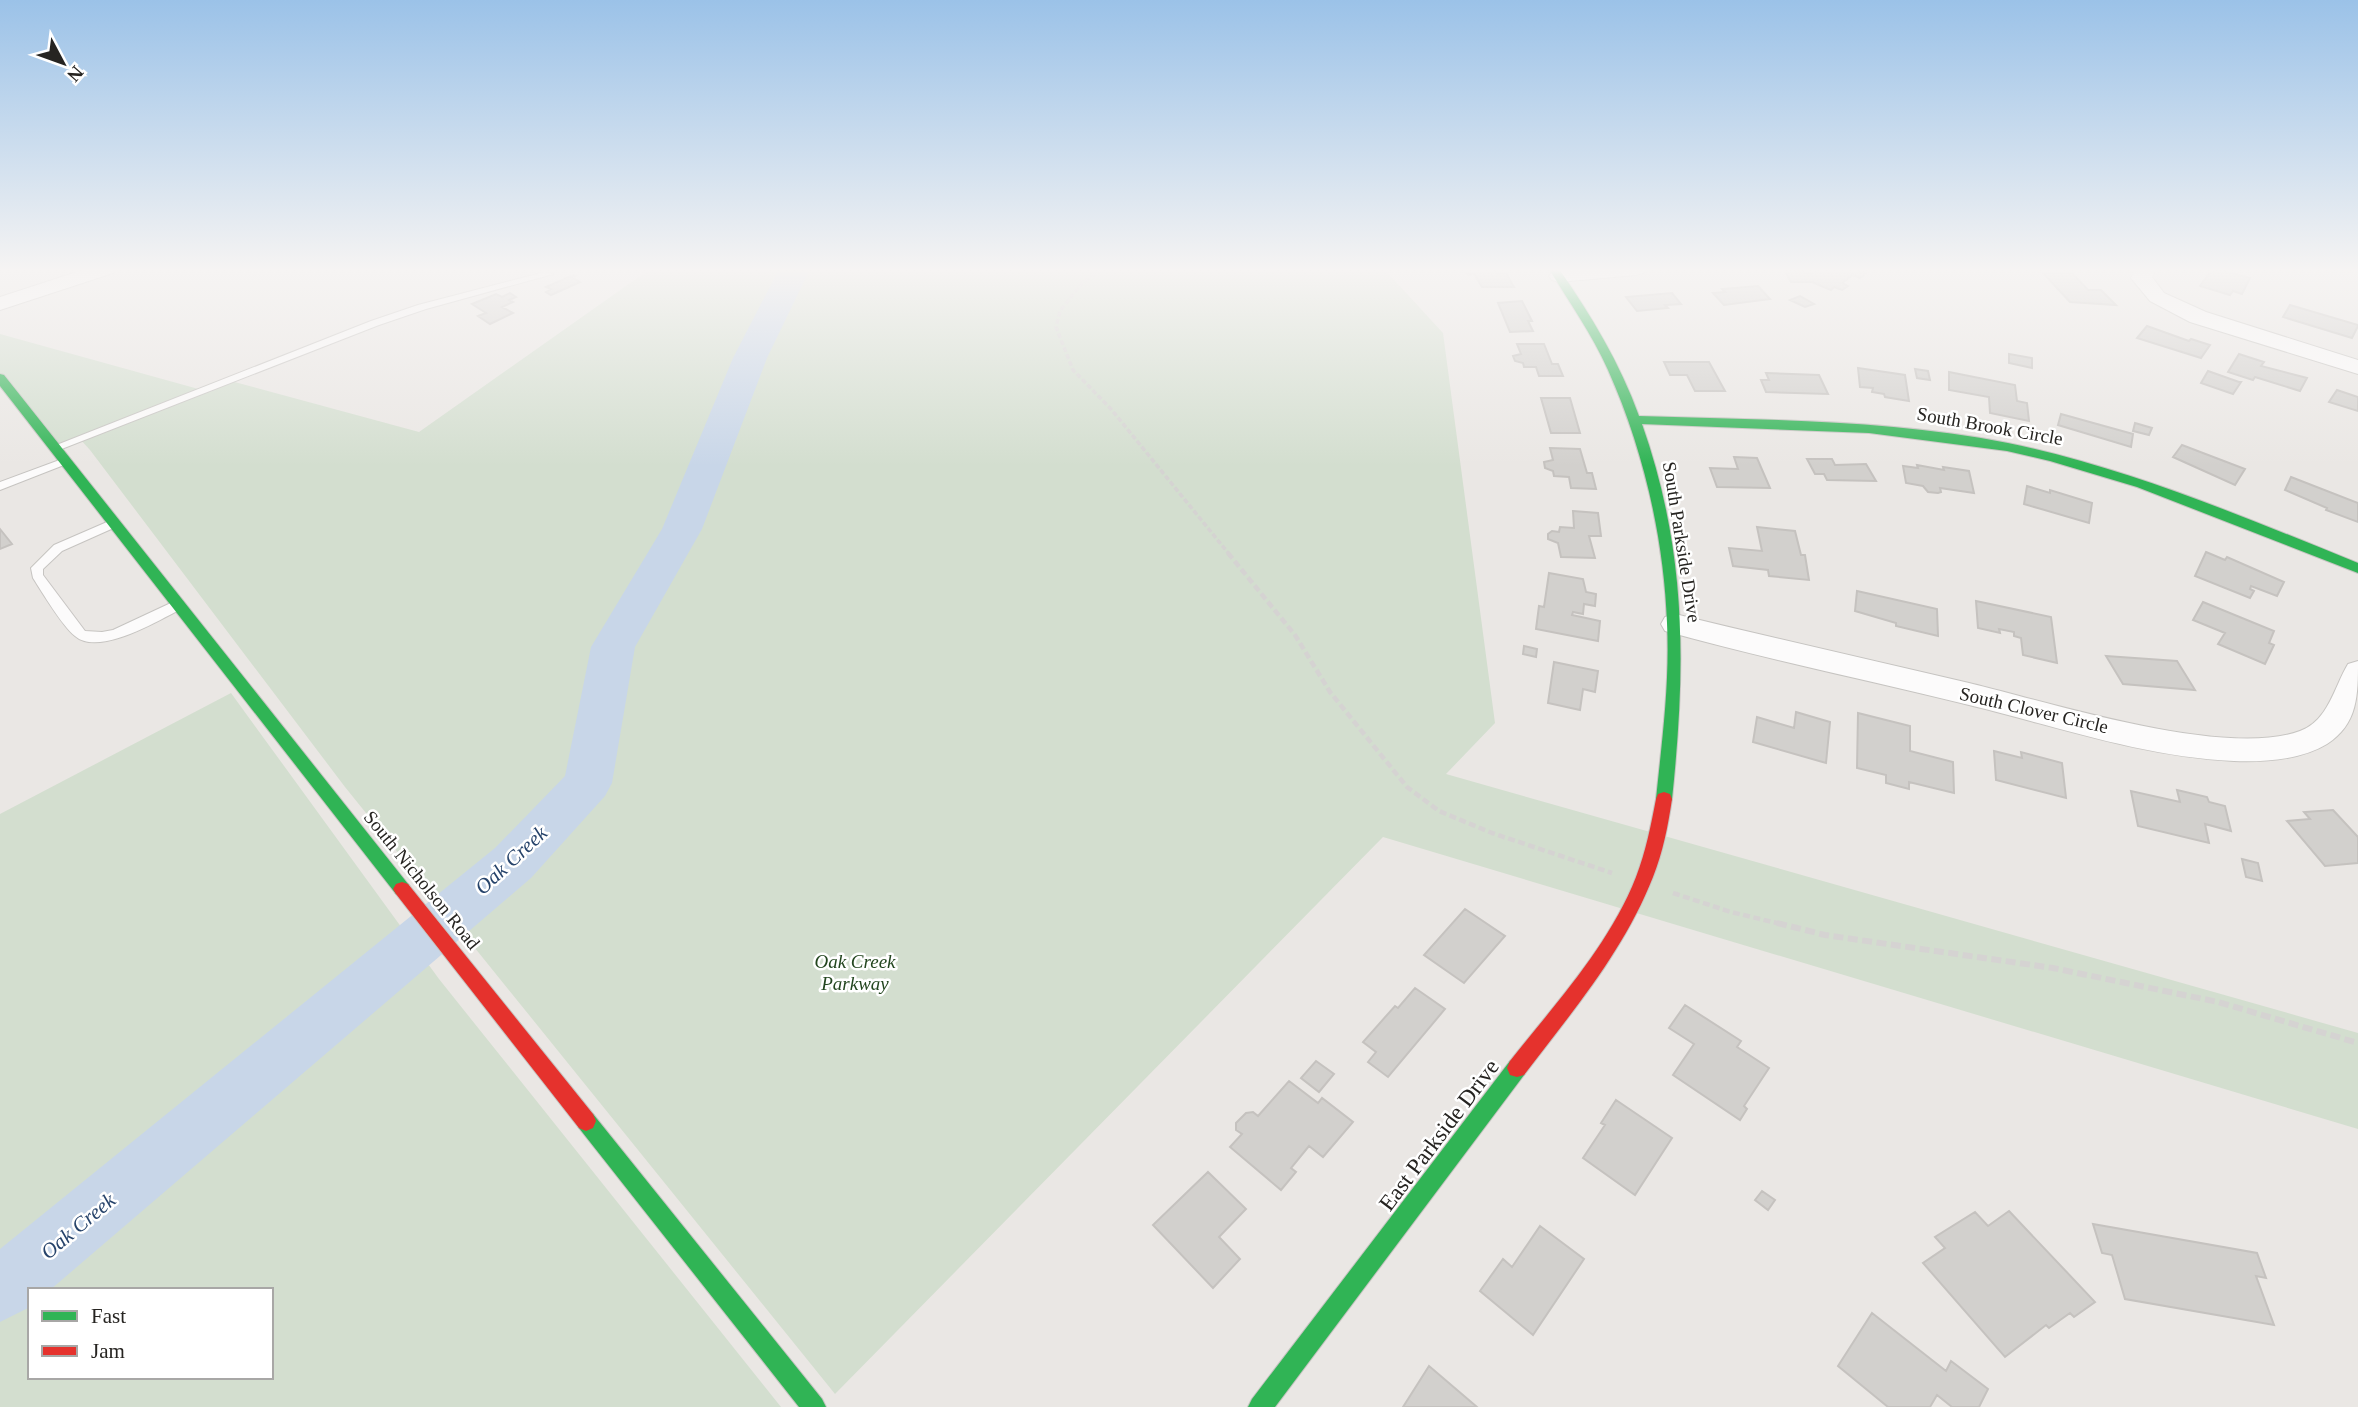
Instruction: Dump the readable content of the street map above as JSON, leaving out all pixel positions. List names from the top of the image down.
{
  "streets": {
    "street": [
      "South Brook Circle",
      "South Parkside Drive",
      "South Clover Circle",
      "South Nicholson Road",
      "East Parkside Drive"
    ]
  },
  "crossings": [
    ["South Brook Circle", "South Parkside Drive"],
    ["South Parkside Drive", "South Clover Circle"],
    ["South Parkside Drive", "East Parkside Drive"]
  ],
  "water": ["Oak Creek"],
  "parks": ["Oak Creek Parkway"],
  "legend": ["Fast", "Jam"],
  "north": "bottom right"
}
